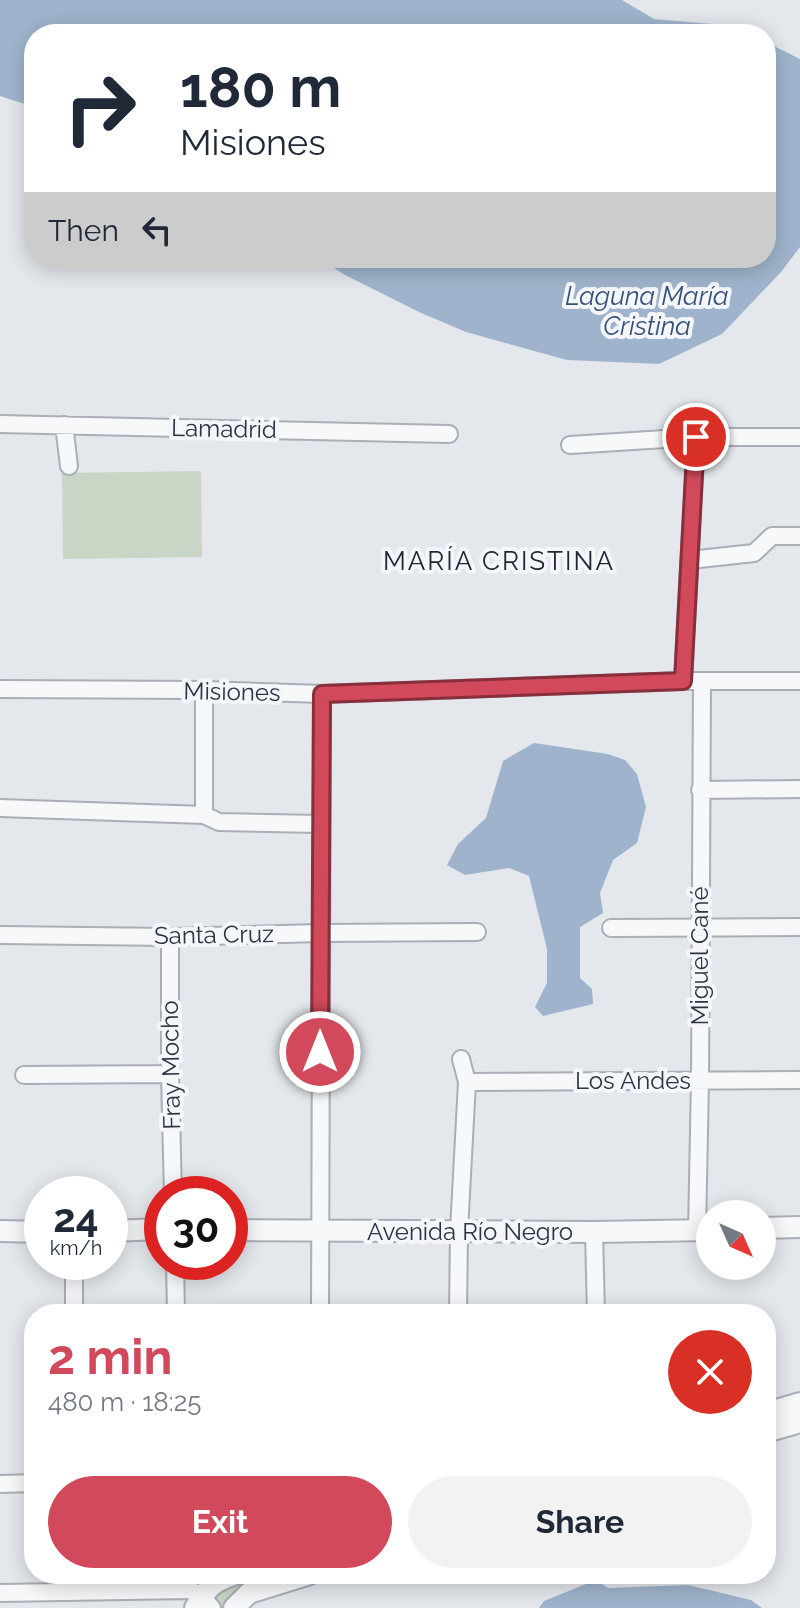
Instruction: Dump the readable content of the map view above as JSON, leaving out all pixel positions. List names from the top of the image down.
{
  "streets": {
    "street": [
      "Lamadrid",
      "Misiones",
      "Santa Cruz",
      "Miguel Cané",
      "Fray Mocho",
      "Los Andes",
      "Avenida Río Negro"
    ]
  },
  "crossings": [
    ["Misiones", "Miguel Cané"],
    ["Santa Cruz", "Fray Mocho"],
    ["Miguel Cané", "Los Andes"]
  ],
  "districts": ["MARÍA CRISTINA"],
  "water": ["Laguna María Cristina"],
  "north": "bottom right",
  "page": {
    "turn": ["180 m", "Misiones"],
    "then": "Then",
    "speed": "24 km/h",
    "limit": "30",
    "heading": ["2 min", "480 m · 18:25"],
    "buttons": ["Exit", "Share"]
  }
}
